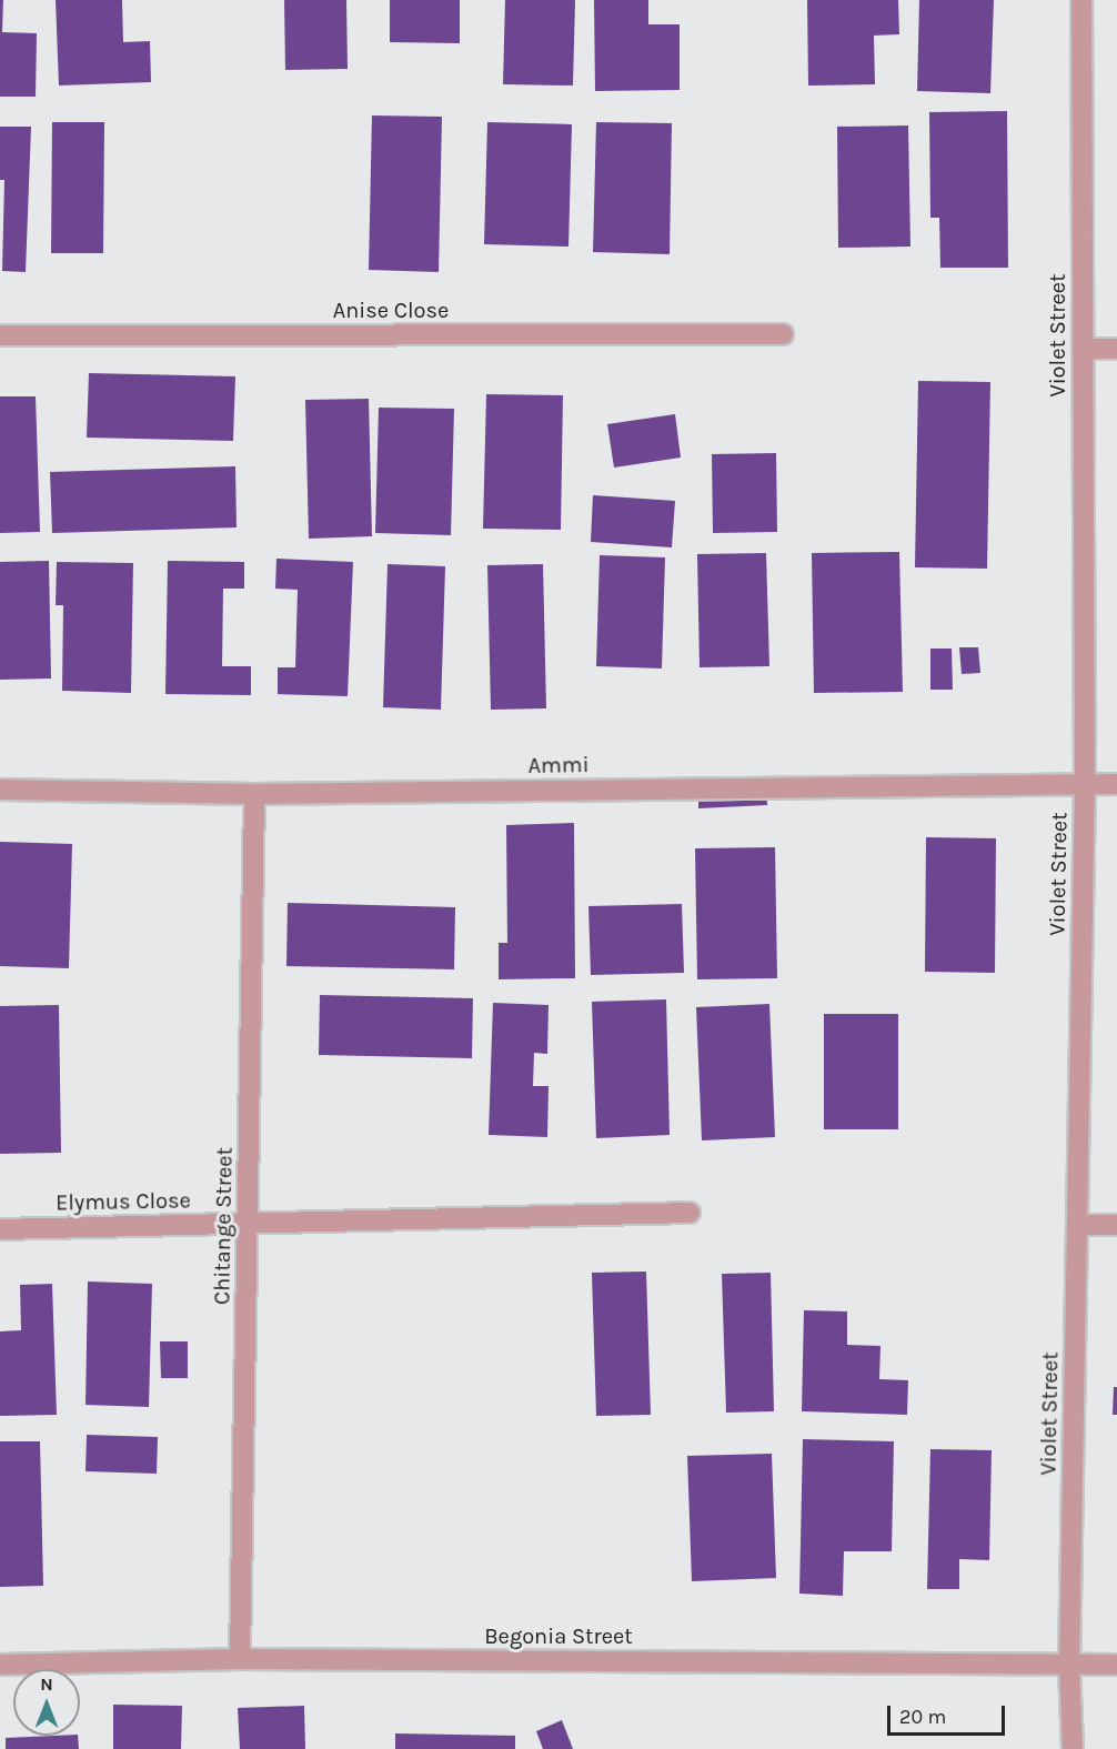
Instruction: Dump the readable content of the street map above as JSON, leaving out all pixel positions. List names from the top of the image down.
{
  "streets": {
    "street": [
      "Anise Close",
      "Violet Street",
      "Ammi",
      "Elymus Close",
      "Chitange Street",
      "Begonia Street"
    ]
  },
  "crossings": [
    ["Violet Street", "Ammi"],
    ["Violet Street", "Begonia Street"],
    ["Ammi", "Chitange Street"],
    ["Elymus Close", "Chitange Street"],
    ["Chitange Street", "Begonia Street"]
  ],
  "scale_bar": "20 m",
  "north": "top"
}
